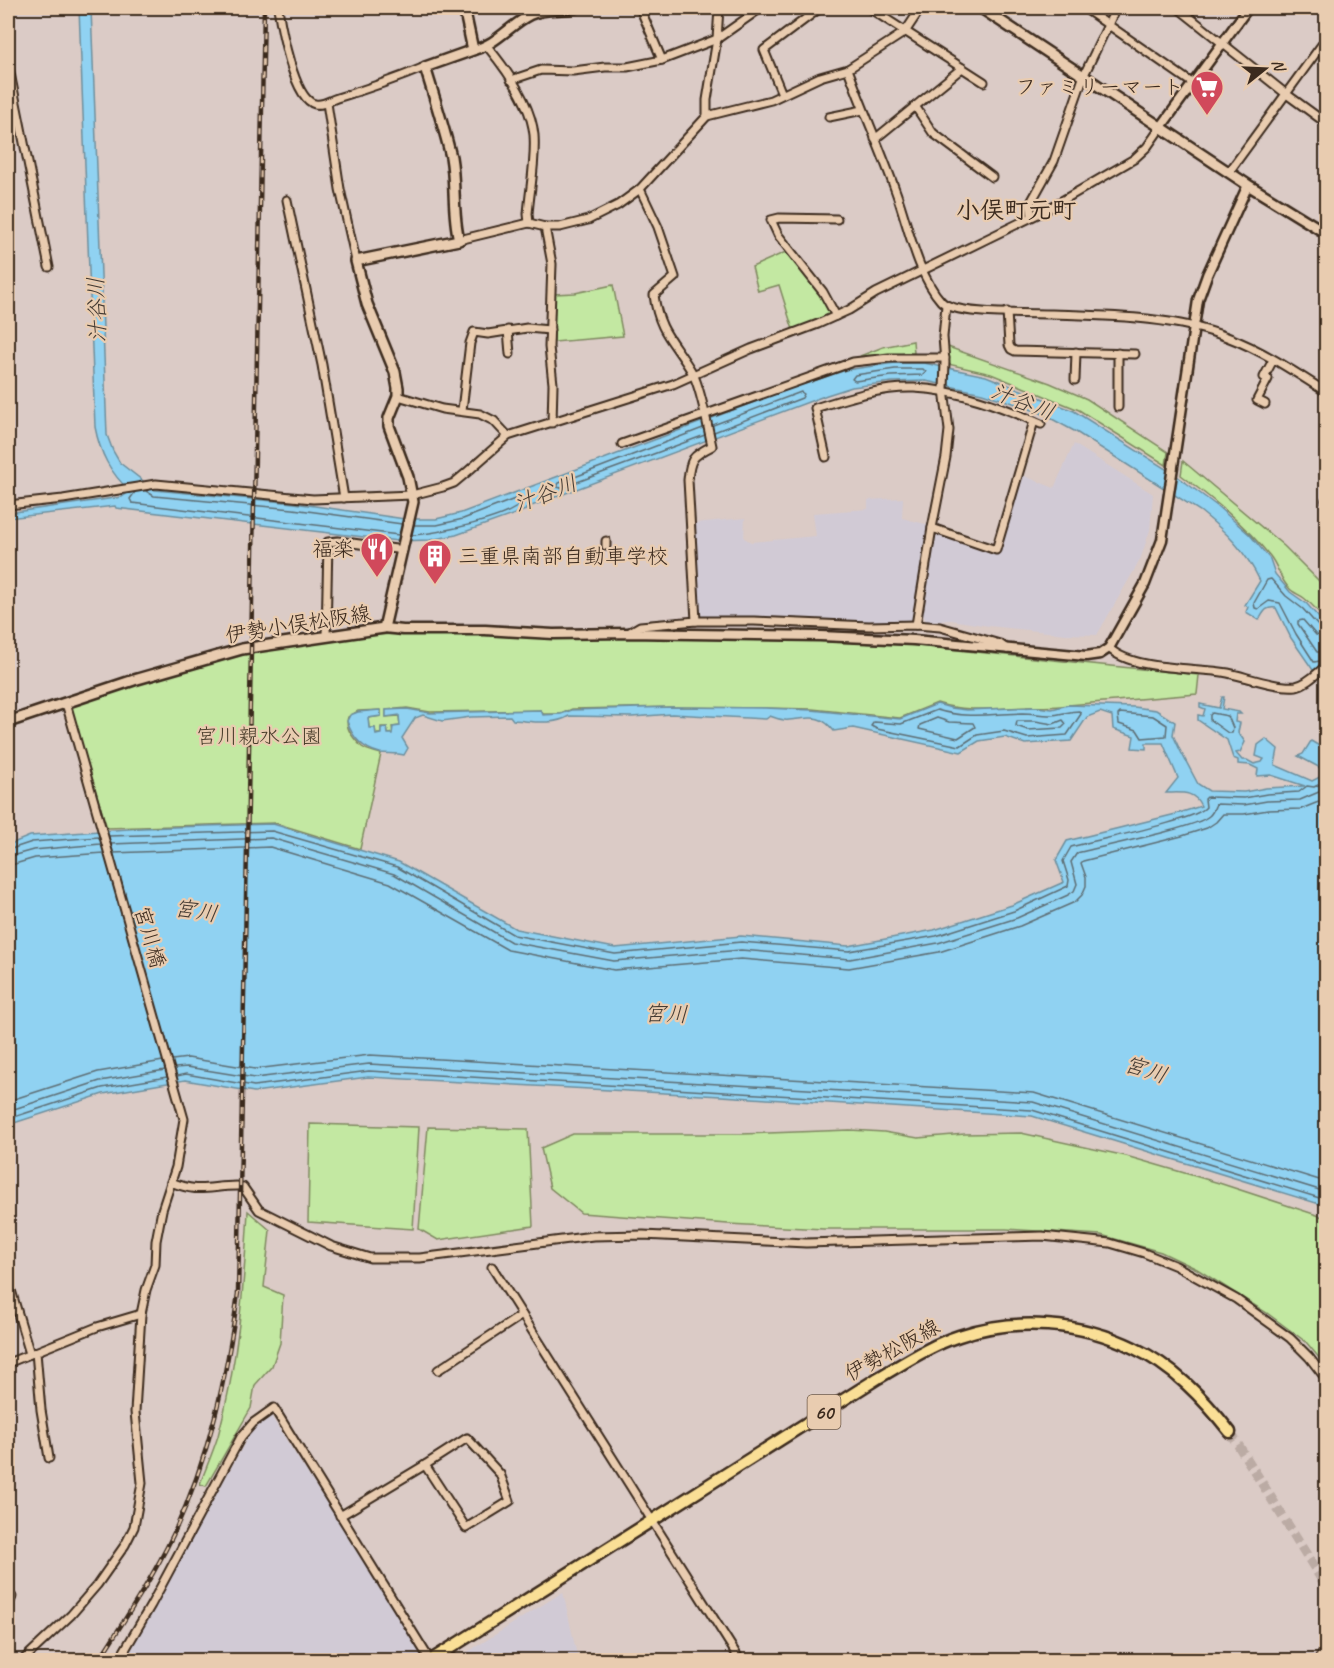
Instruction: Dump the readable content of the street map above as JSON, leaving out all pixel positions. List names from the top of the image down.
{
  "streets": {
    "main road": ["伊勢小俣松阪線", "伊勢松阪線", "60"],
    "street": ["宮川橋"]
  },
  "crossings": [
    ["伊勢小俣松阪線", "宮川橋"]
  ],
  "districts": ["小俣町元町"],
  "water": ["汁谷川", "宮川"],
  "parks": ["宮川親水公園"],
  "places": {
    "supermarket": ["ファミリーマート"],
    "restaurant": ["福楽"],
    "building": ["三重県南部自動車学校"]
  },
  "north": "right"
}
